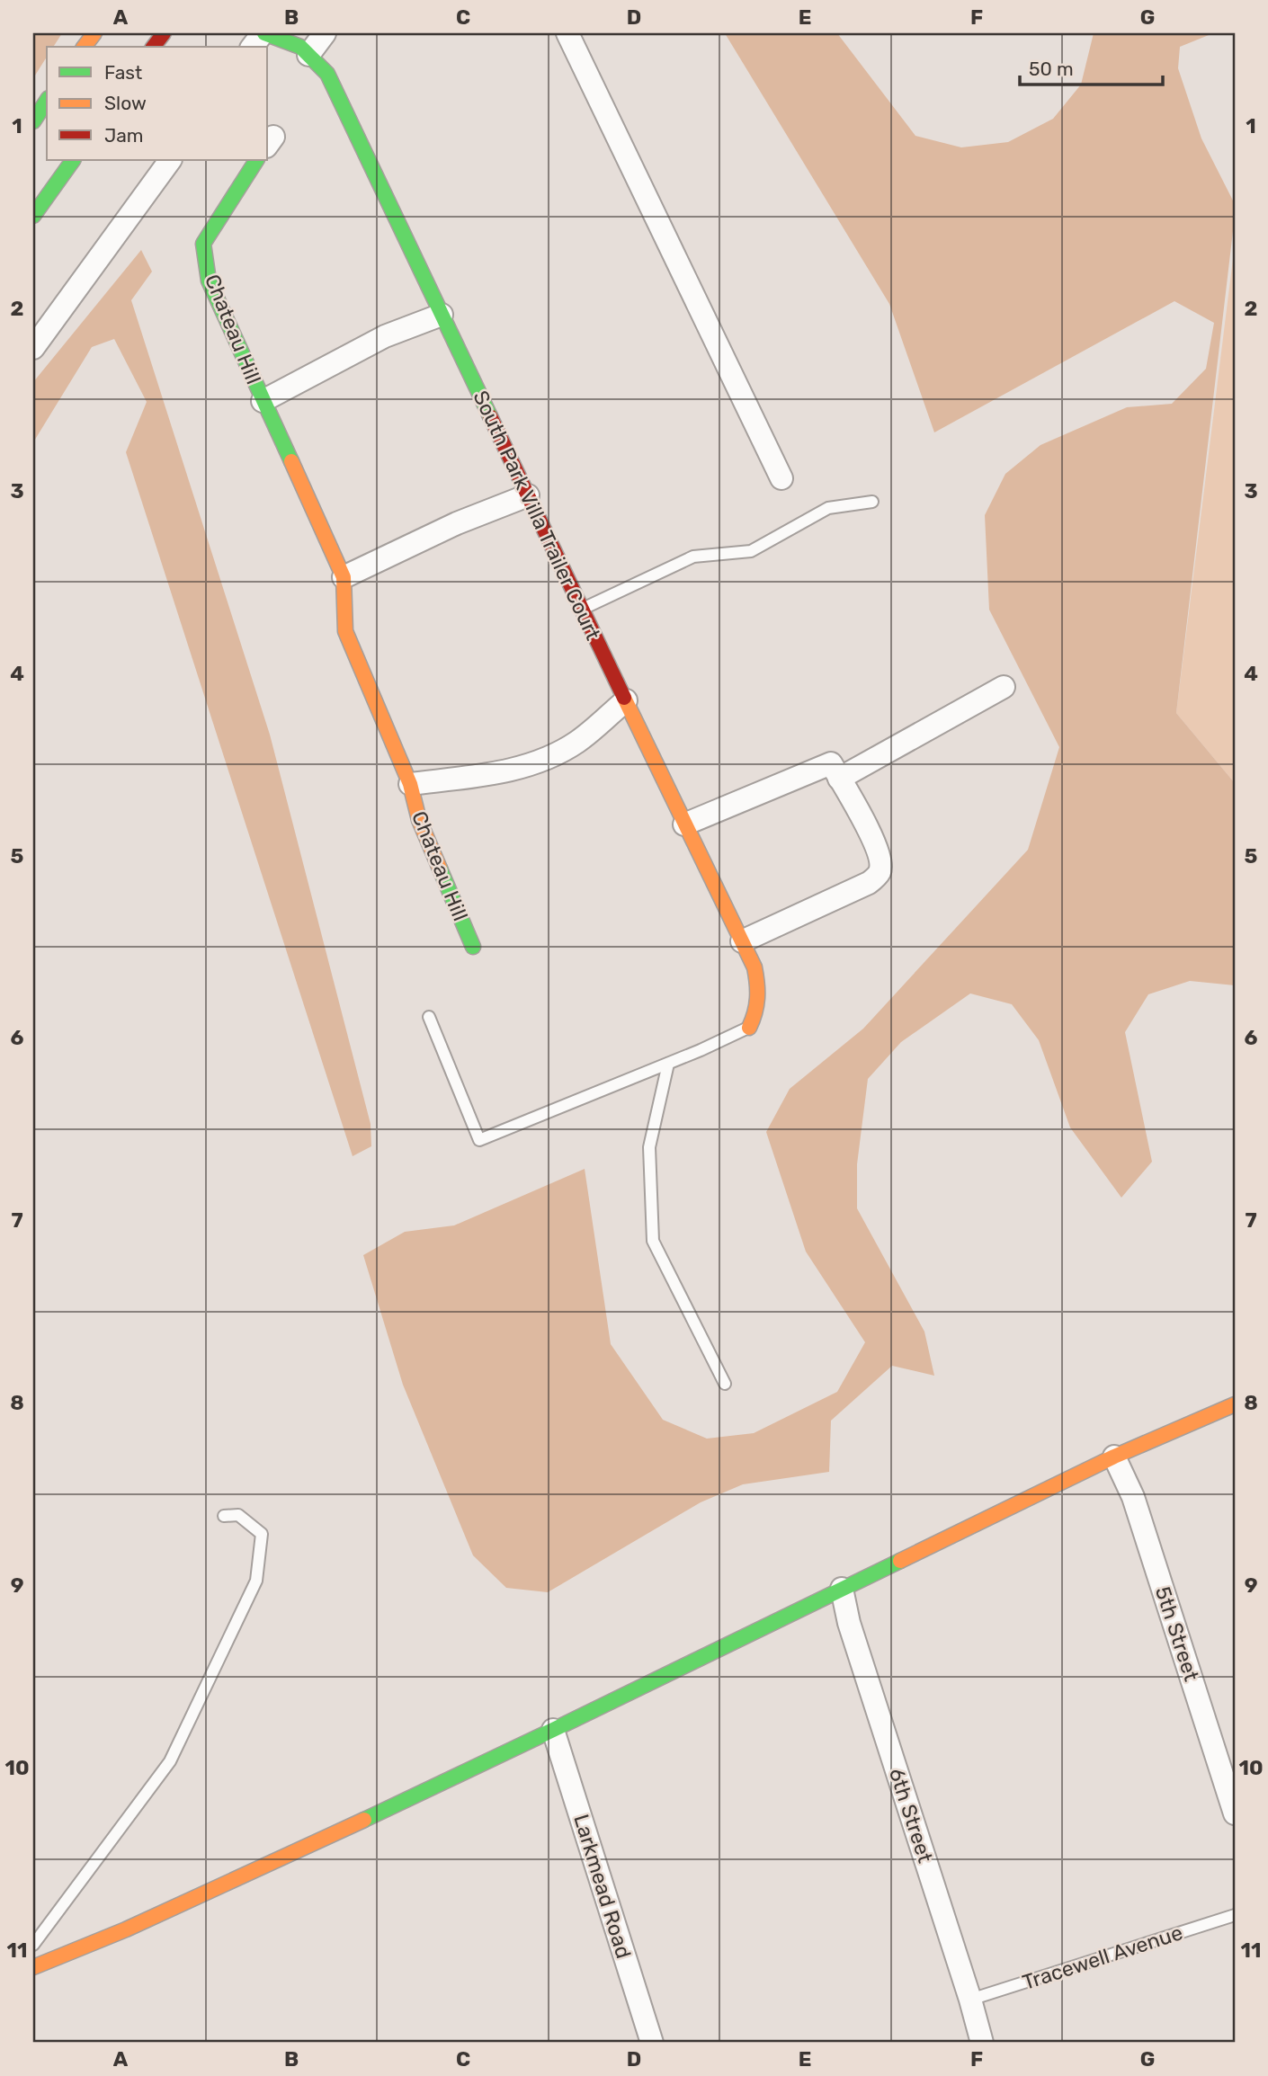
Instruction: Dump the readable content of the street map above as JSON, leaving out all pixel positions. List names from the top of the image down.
{
  "streets": {
    "main road": ["Chateau Hill", "South Park Villa Trailer Court"],
    "street": ["5th Street", "6th Street", "Larkmead Road"],
    "lane": ["Tracewell Avenue"]
  },
  "crossings": [
    ["Chateau Hill", "South Park Villa Trailer Court"],
    ["6th Street", "Tracewell Avenue"]
  ],
  "legend": ["Fast", "Slow", "Jam"],
  "scale_bar": "50 m",
  "grid": {
    "columns": [
      "A",
      "B",
      "C",
      "D",
      "E",
      "F",
      "G"
    ],
    "rows": [
      "1",
      "2",
      "3",
      "4",
      "5",
      "6",
      "7",
      "8",
      "9",
      "10",
      "11"
    ]
  }
}
